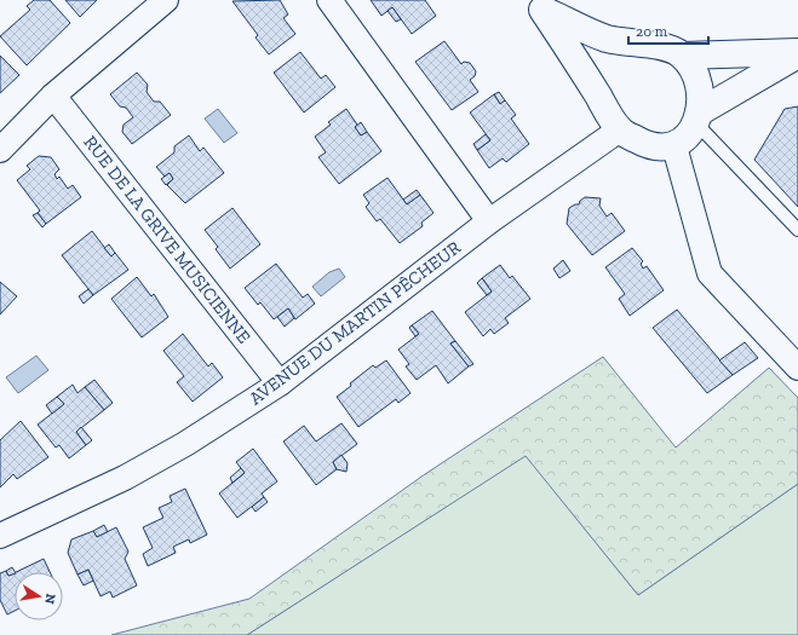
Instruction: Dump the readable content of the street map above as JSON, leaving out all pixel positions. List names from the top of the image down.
{
  "streets": {
    "street": ["RUE DE LA GRIVE MUSICIENNE", "AVENUE DU MARTIN PÊCHEUR"]
  },
  "crossings": [
    ["RUE DE LA GRIVE MUSICIENNE", "AVENUE DU MARTIN PÊCHEUR"]
  ],
  "scale_bar": "20 m",
  "north": "right"
}
